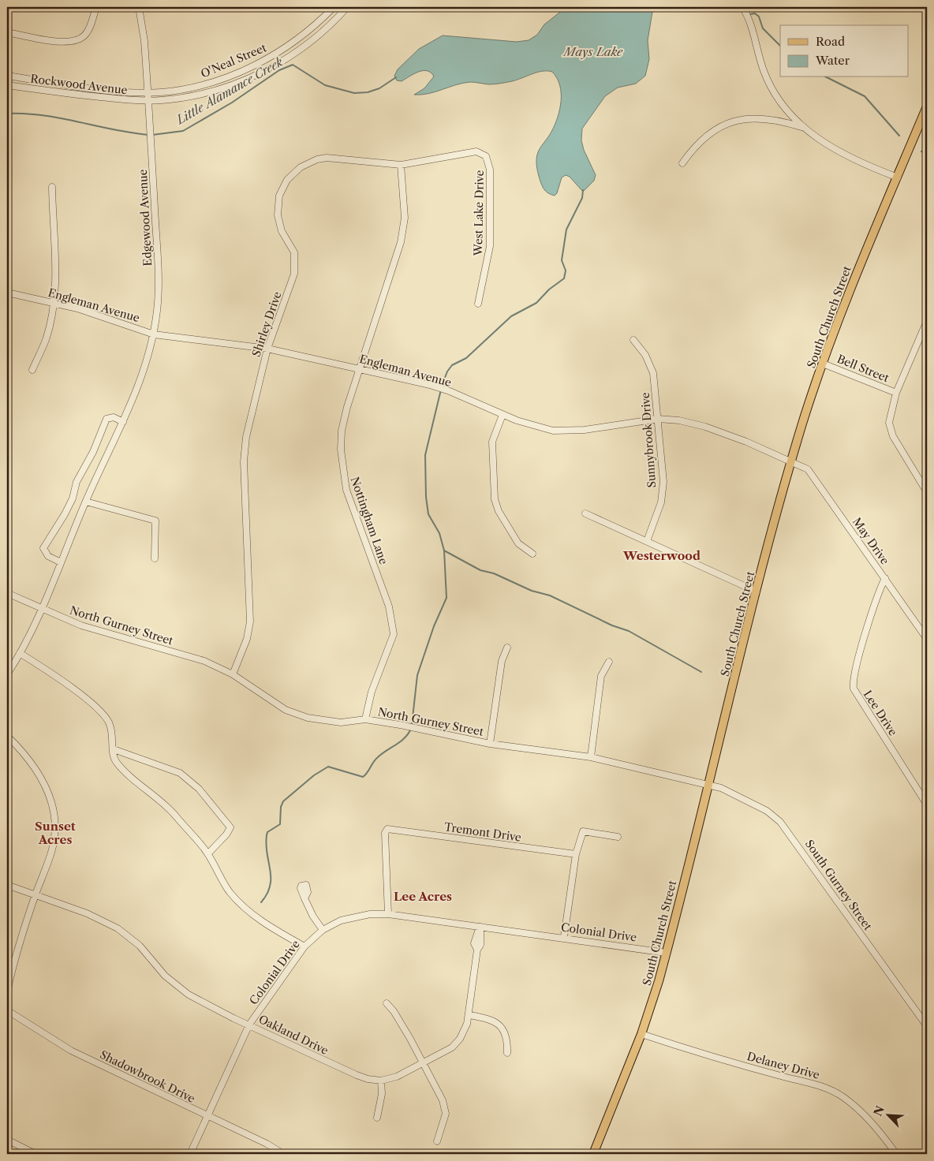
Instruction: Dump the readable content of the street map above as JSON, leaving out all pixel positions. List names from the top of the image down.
{
  "streets": {
    "main road": ["South Church Street"],
    "street": [
      "O'Neal Street",
      "Rockwood Avenue",
      "West Lake Drive",
      "Edgewood Avenue",
      "Engleman Avenue",
      "Shirley Drive",
      "Bell Street",
      "Sunnybrook Drive",
      "Nottingham Lane",
      "May Drive",
      "North Gurney Street",
      "Lee Drive",
      "Tremont Drive",
      "South Gurney Street",
      "Colonial Drive",
      "Oakland Drive",
      "Delaney Drive",
      "Shadowbrook Drive"
    ]
  },
  "crossings": [
    ["O'Neal Street", "Rockwood Avenue"],
    ["O'Neal Street", "Edgewood Avenue"],
    ["Rockwood Avenue", "Edgewood Avenue"],
    ["West Lake Drive", "Shirley Drive"],
    ["Edgewood Avenue", "Engleman Avenue"],
    ["Edgewood Avenue", "North Gurney Street"],
    ["Engleman Avenue", "South Church Street"],
    ["Engleman Avenue", "Shirley Drive"],
    ["Engleman Avenue", "Sunnybrook Drive"],
    ["Engleman Avenue", "Nottingham Lane"],
    ["Engleman Avenue", "May Drive"],
    ["South Church Street", "Bell Street"],
    ["South Church Street", "May Drive"],
    ["South Church Street", "North Gurney Street"],
    ["South Church Street", "South Gurney Street"],
    ["South Church Street", "Colonial Drive"],
    ["South Church Street", "Delaney Drive"],
    ["Shirley Drive", "Nottingham Lane"],
    ["Shirley Drive", "North Gurney Street"],
    ["Nottingham Lane", "North Gurney Street"],
    ["May Drive", "Lee Drive"],
    ["North Gurney Street", "South Gurney Street"],
    ["Tremont Drive", "Colonial Drive"],
    ["Colonial Drive", "Oakland Drive"],
    ["Colonial Drive", "Shadowbrook Drive"]
  ],
  "districts": ["Westerwood", "Sunset Acres", "Lee Acres"],
  "water": ["Mays Lake", "Little Alamance Creek"],
  "legend": ["Road", "Water"],
  "north": "top left"
}
